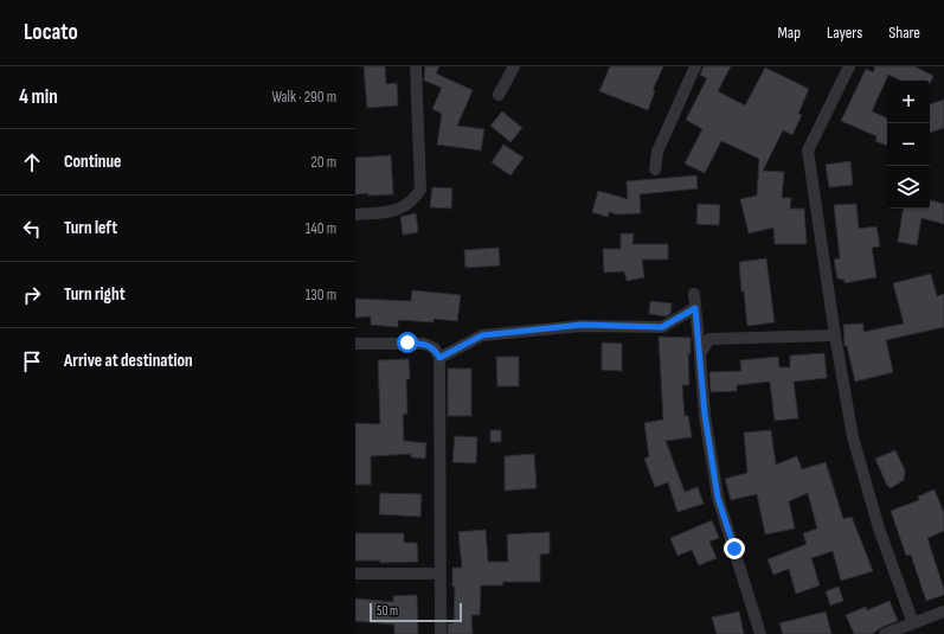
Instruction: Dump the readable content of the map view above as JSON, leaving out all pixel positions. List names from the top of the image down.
{
  "scale_bar": "50 m",
  "page": {
    "header": "Locato",
    "nav": ["Map", "Layers", "Share"],
    "heading": ["4 min", "Walk · 290 m"],
    "map_buttons": ["+", "−"],
    "list": [
      ["Continue", "20 m"],
      ["Turn left", "140 m"],
      ["Turn right", "130 m"],
      "Arrive at destination"
    ],
    "scale": "50 m"
  }
}
